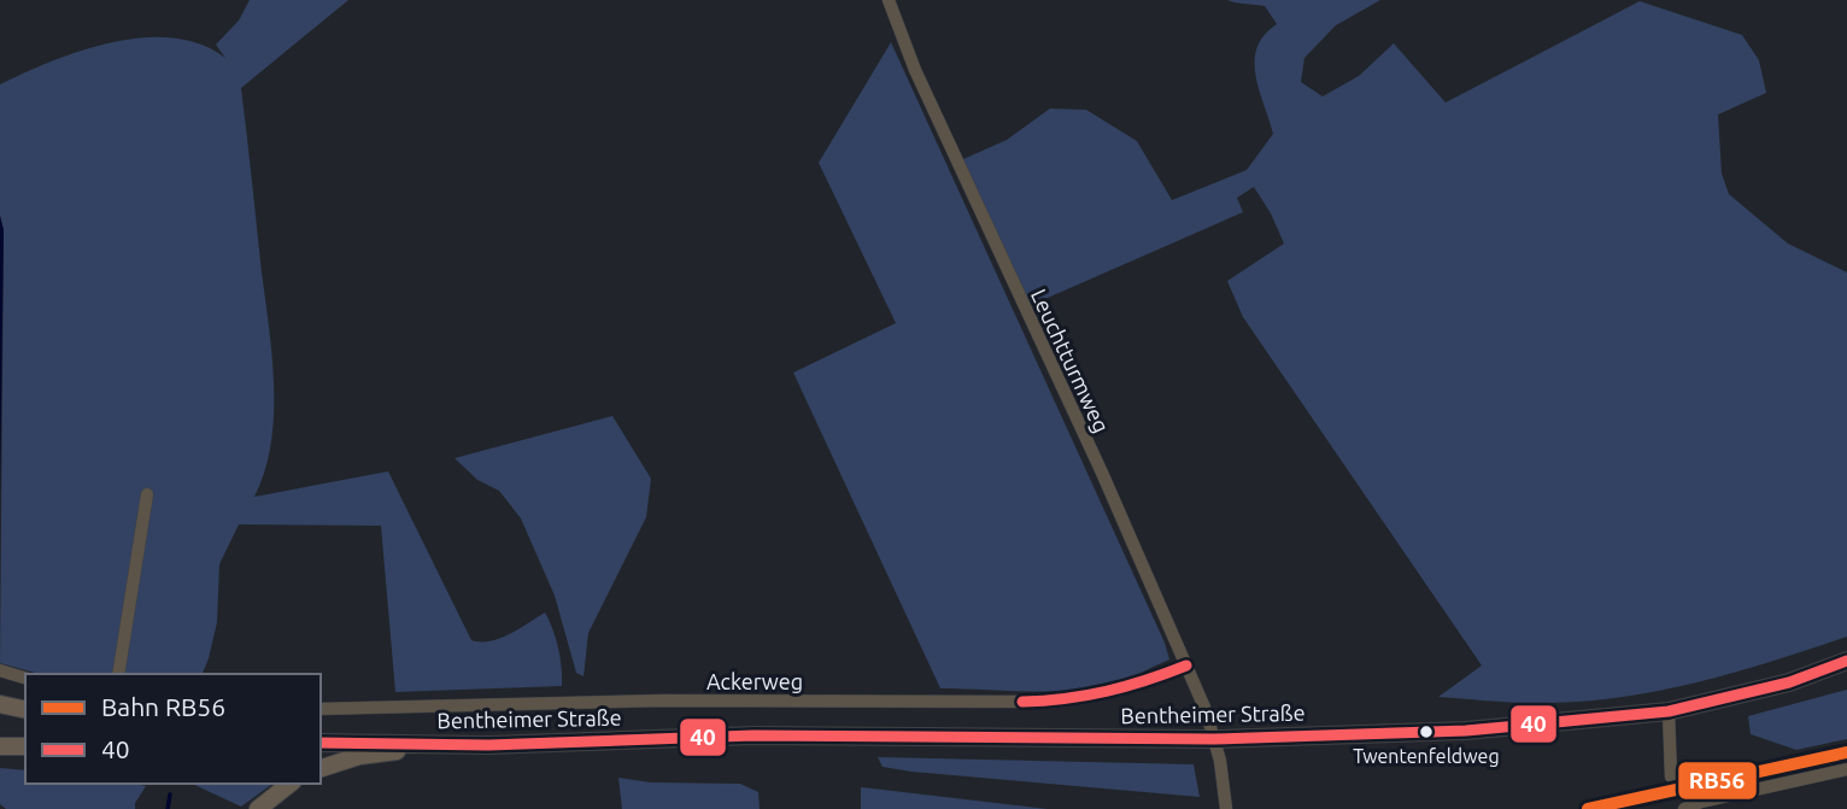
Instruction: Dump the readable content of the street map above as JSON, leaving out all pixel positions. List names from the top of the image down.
{
  "streets": {
    "main road": ["Bentheimer Straße"],
    "street": ["Leuchtturmweg", "Ackerweg"]
  },
  "crossings": [
    ["Leuchtturmweg", "Ackerweg"],
    ["Leuchtturmweg", "Bentheimer Straße"]
  ],
  "places": ["Twentenfeldweg"],
  "lines": ["transit line 40", "rail line RB56"],
  "legend": ["Bahn RB56", "40"]
}
